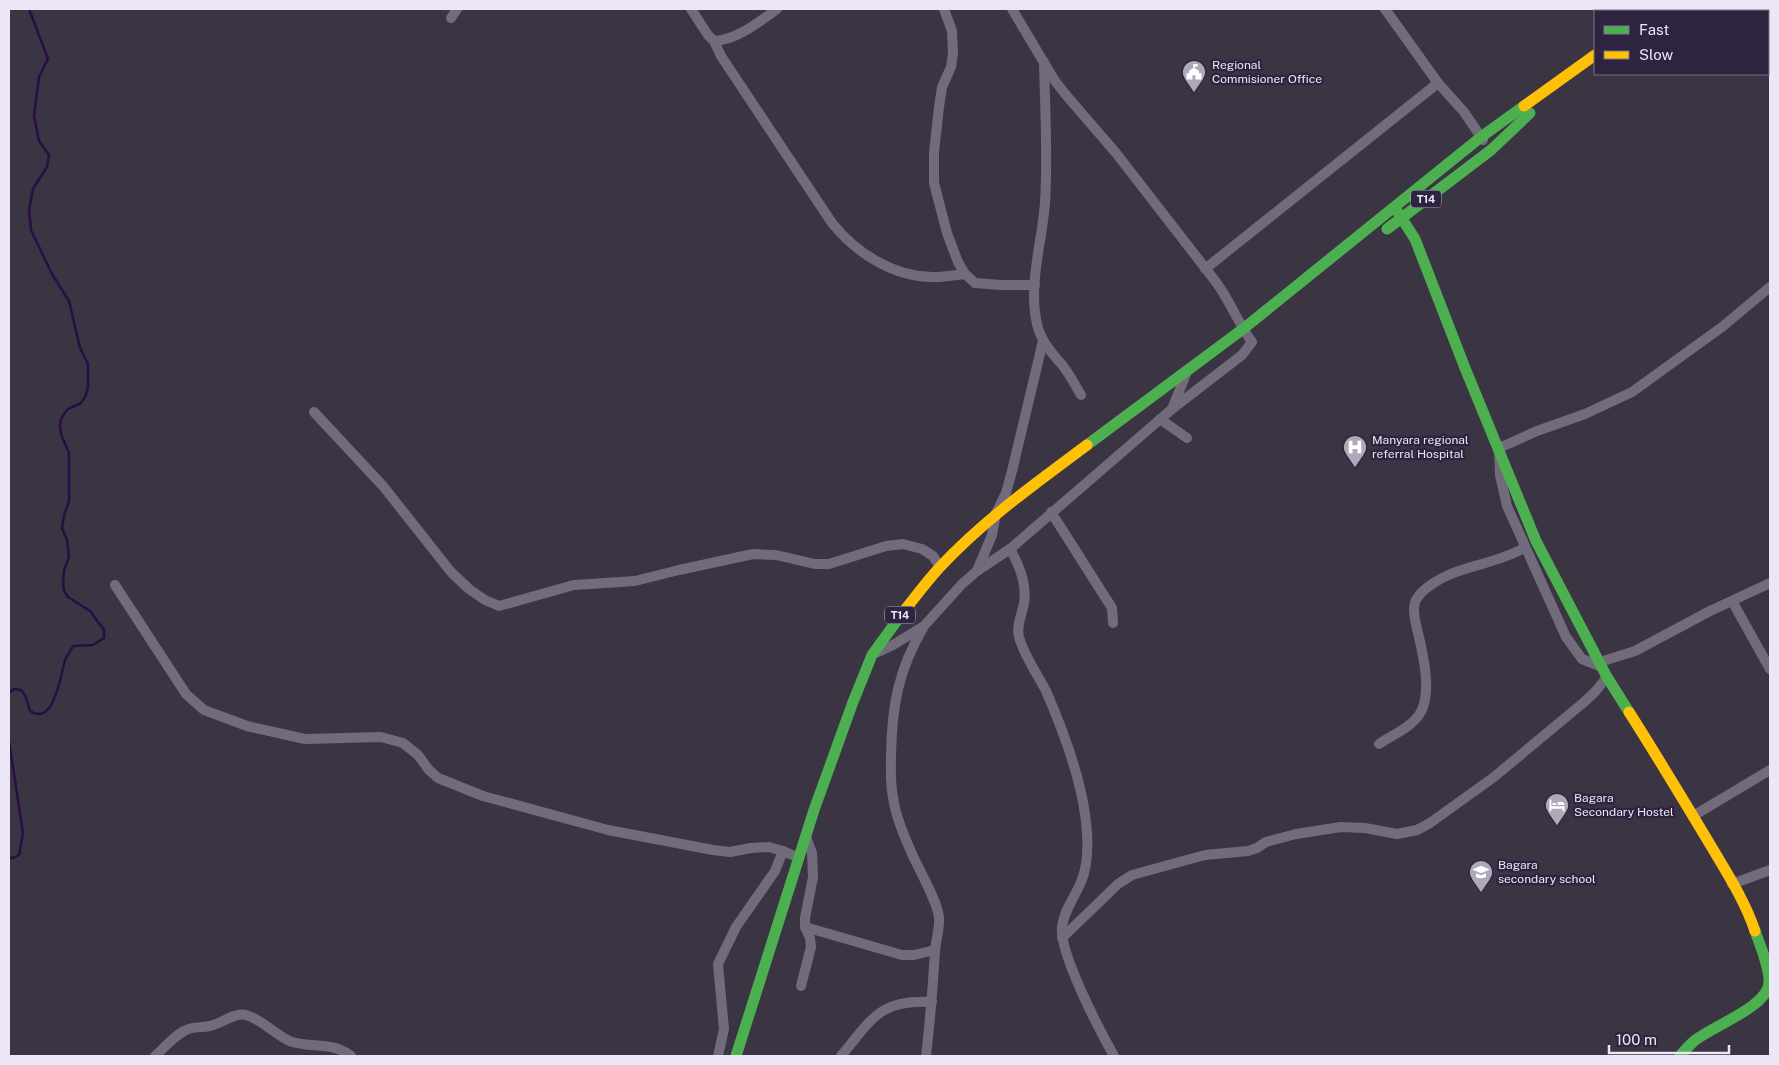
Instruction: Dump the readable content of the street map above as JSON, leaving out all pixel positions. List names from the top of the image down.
{
  "streets": {
    "main road": ["T14"]
  },
  "places": {
    "public building": ["Regional Commisioner Office"],
    "hospital": ["Manyara regional referral Hospital"],
    "hotel": ["Bagara Secondary Hostel"],
    "school or university": ["Bagara secondary school"]
  },
  "legend": ["Fast", "Slow"],
  "scale_bar": "100 m"
}
